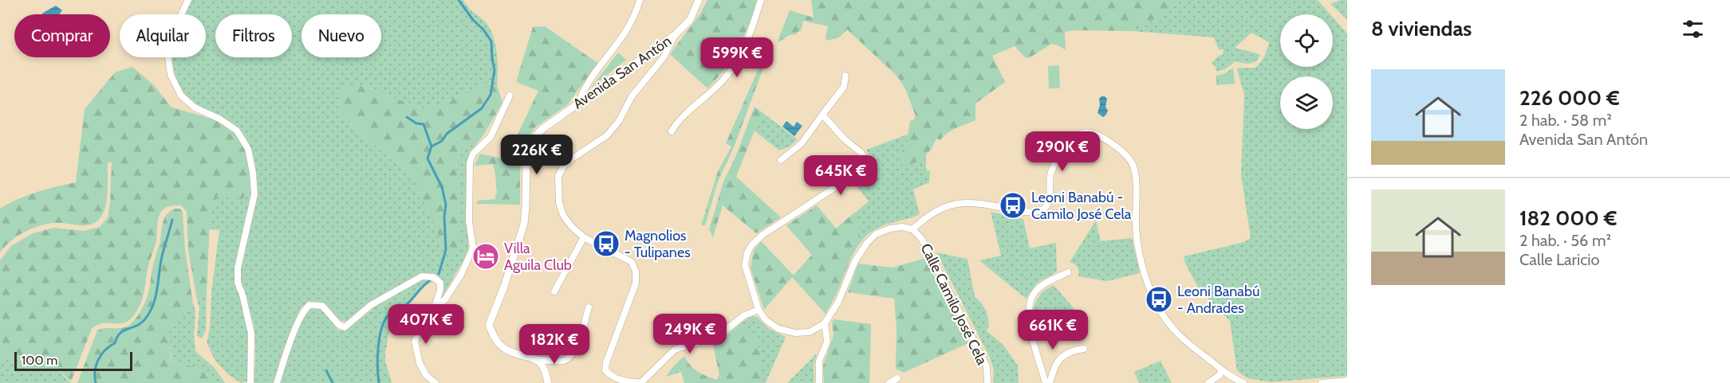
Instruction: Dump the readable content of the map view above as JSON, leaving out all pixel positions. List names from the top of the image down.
{
  "streets": {
    "street": ["Avenida San Antón", "Calle Camilo José Cela"]
  },
  "places": {
    "bus stop": ["Leoni Banabú - Camilo José Cela", "Magnolios - Tulipanes", "Leoni Banabú - Andrades"],
    "hotel": ["Villa Aguila Club"]
  },
  "scale_bar": "100 m",
  "page": {
    "heading": "8 viviendas",
    "chip": [
      "Comprar",
      "Alquilar",
      "Filtros",
      "Nuevo"
    ],
    "price": [
      "599K €",
      "290K €",
      "226K €",
      "645K €",
      "407K €",
      "661K €",
      "249K €",
      "182K €"
    ],
    "list": [
      {
        "name": "226 000 €",
        "note": "2 hab. · 58 m² · Avenida San Antón"
      },
      {
        "name": "182 000 €",
        "note": "2 hab. · 56 m² · Calle Laricio"
      }
    ],
    "scale": "100 m"
  }
}
